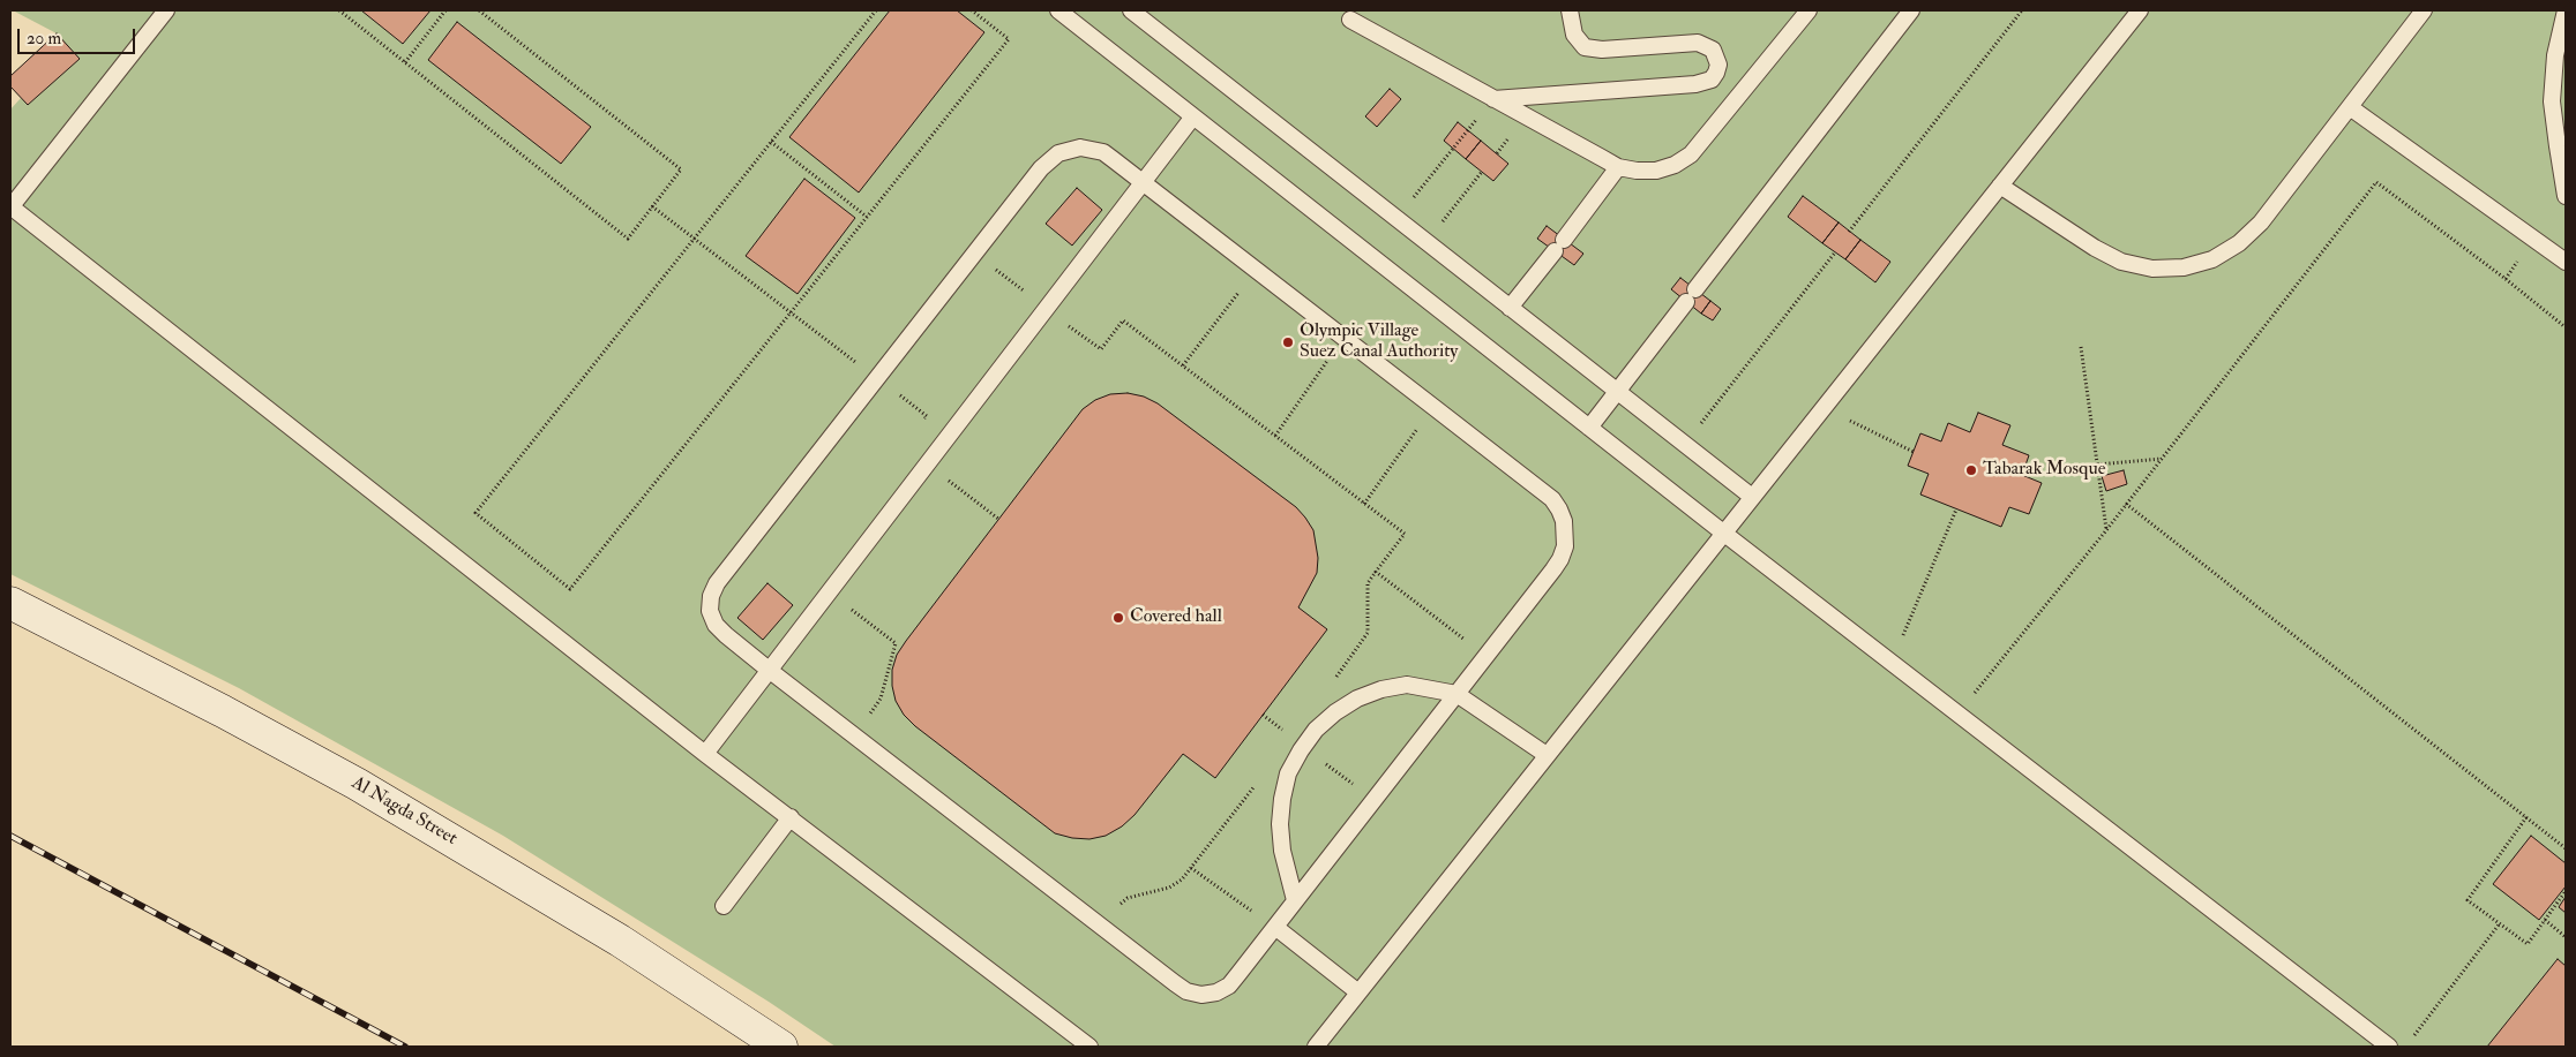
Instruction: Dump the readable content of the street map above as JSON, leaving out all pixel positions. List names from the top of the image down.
{
  "streets": {
    "street": ["Al Nagda Street"]
  },
  "places": ["Olympic Village Suez Canal Authority", "Tabarak Mosque", "Covered hall"],
  "scale_bar": "20 m"
}
